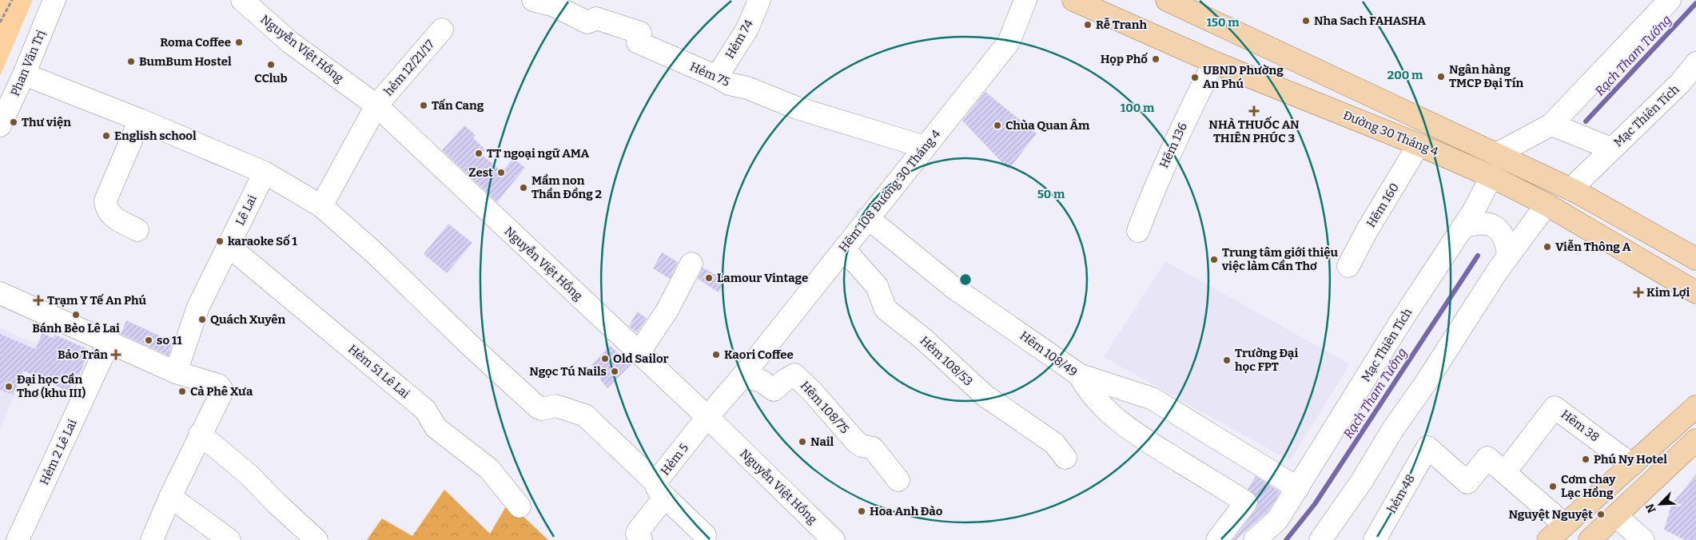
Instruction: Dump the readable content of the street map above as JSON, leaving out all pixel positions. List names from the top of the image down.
{
  "streets": {
    "main road": ["Đường 30 Tháng 4"],
    "street": [
      "Hẻm 74",
      "Nguyễn Việt Hồng",
      "Phan Văn Trị",
      "hẻm 12/21/17",
      "Hẻm 75",
      "Mạc Thiên Tích",
      "Hẽm 136",
      "Hẽm 108 Đường 30 Tháng 4",
      "Hẽm 160",
      "Lê Lai",
      "Hẽm 108/49",
      "Hẻm 108/53",
      "Hẻm 51 Lê Lai",
      "Hẽm 108/75",
      "Hẽm 38",
      "Hẻm 2 Lê Lai",
      "Hẻm 5",
      "hẻm 48"
    ]
  },
  "crossings": [
    ["Hẻm 74", "Hẻm 75"],
    ["Nguyễn Việt Hồng", "hẻm 12/21/17"],
    ["Nguyễn Việt Hồng", "Hẽm 108 Đường 30 Tháng 4"],
    ["Nguyễn Việt Hồng", "Hẻm 5"],
    ["Hẻm 75", "Hẽm 108 Đường 30 Tháng 4"],
    ["Mạc Thiên Tích", "Đường 30 Tháng 4"],
    ["Đường 30 Tháng 4", "Hẽm 136"],
    ["Đường 30 Tháng 4", "Hẽm 160"],
    ["Hẽm 108 Đường 30 Tháng 4", "Hẽm 108/49"],
    ["Hẽm 108 Đường 30 Tháng 4", "Hẻm 108/53"],
    ["Hẽm 108 Đường 30 Tháng 4", "Hẽm 108/75"],
    ["Hẽm 108 Đường 30 Tháng 4", "Hẻm 5"],
    ["Lê Lai", "Hẻm 51 Lê Lai"],
    ["Hẽm 38", "hẻm 48"]
  ],
  "water": ["Rạch Tham Tướng"],
  "places": {
    "other": [
      "Nha Sach FAHASHA",
      "Rễ Tranh",
      "Roma Coffee",
      "Họp Phố",
      "BumBum Hostel",
      "CClub",
      "Ngân hàng TMCP Đại Tín",
      "UBND Phường An Phú",
      "Tấn Cang",
      "Thư viện",
      "Chùa Quan Âm",
      "English school",
      "TT ngoại ngữ AMA",
      "Zest",
      "Mầm non Thần Đồng 2",
      "karaoke Số 1",
      "Viễn Thông A",
      "Trung tâm giới thiệu việc làm Cần Thơ",
      "Lamour Vintage",
      "Bánh Bèo Lê Lai",
      "Quách Xuyên",
      "so 11",
      "Kaori Coffee",
      "Old Sailor",
      "Trường Đại học FPT",
      "Ngọc Tú Nails",
      "Đại học Cần Thơ (khu III)",
      "Cà Phê Xưa",
      "Nail",
      "Phú Ny Hotel",
      "Cơm chay Lạc Hồng",
      "Hoa Anh Đào",
      "Nguyệt Nguyệt"
    ],
    "health": [
      "NHÀ THUỐC AN THIÊN PHÚC 3",
      "Kim Lợi",
      "Trạm Y Tế An Phú",
      "Bảo Trân"
    ]
  },
  "north": "bottom left",
  "rings": [
    "150 m",
    "200 m",
    "100 m",
    "50 m"
  ]
}
